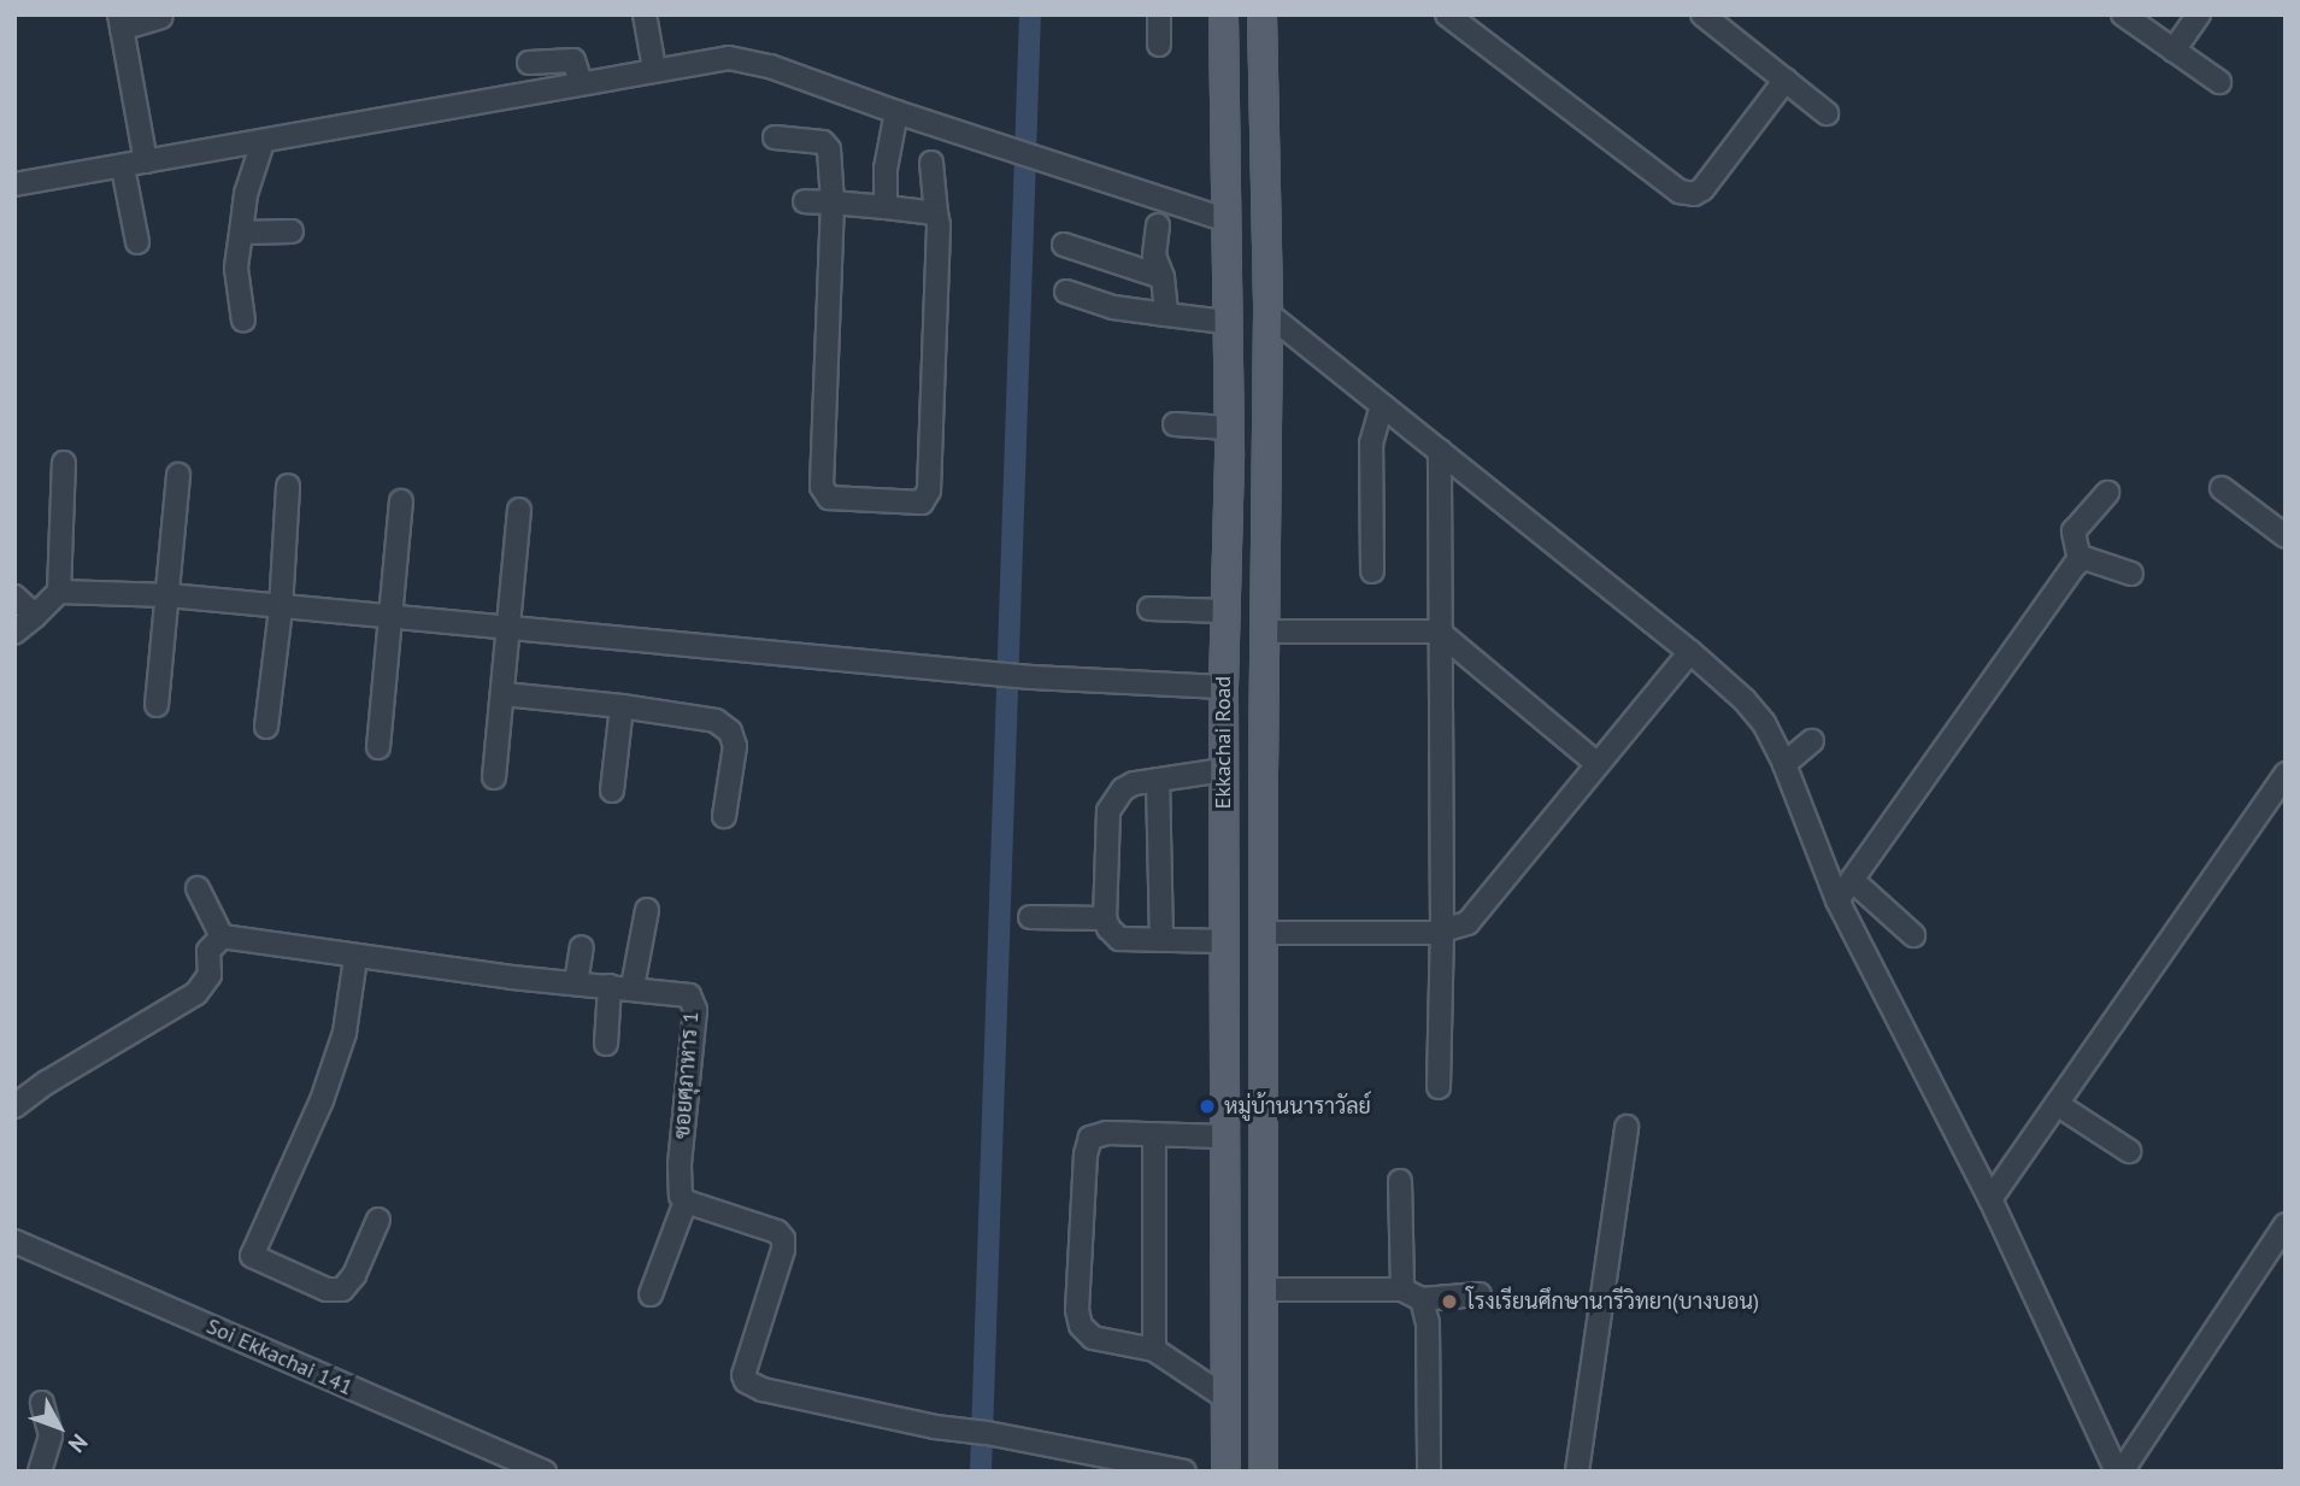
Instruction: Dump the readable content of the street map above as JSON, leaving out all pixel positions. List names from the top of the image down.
{
  "streets": {
    "main road": ["Ekkachai Road"],
    "street": ["ซอยศุภาหาร 1", "Soi Ekkachai 141"]
  },
  "places": ["หมู่บ้านนาราวัลย์", "โรงเรียนศึกษานารีวิทยา(บางบอน)"],
  "north": "bottom right"
}
